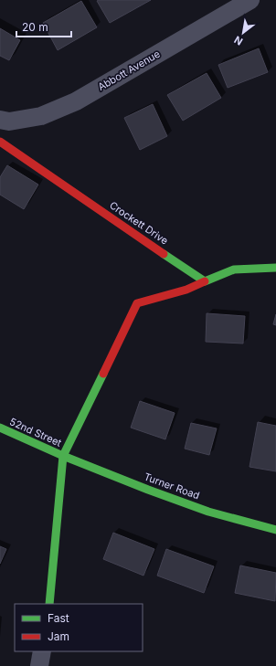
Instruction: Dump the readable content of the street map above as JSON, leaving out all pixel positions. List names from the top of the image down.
{
  "streets": {
    "street": [
      "Abbott Avenue",
      "Crockett Drive",
      "52nd Street",
      "Turner Road"
    ]
  },
  "crossings": [
    ["52nd Street", "Turner Road"]
  ],
  "legend": ["Fast", "Jam"],
  "scale_bar": "20 m",
  "north": "bottom left"
}
